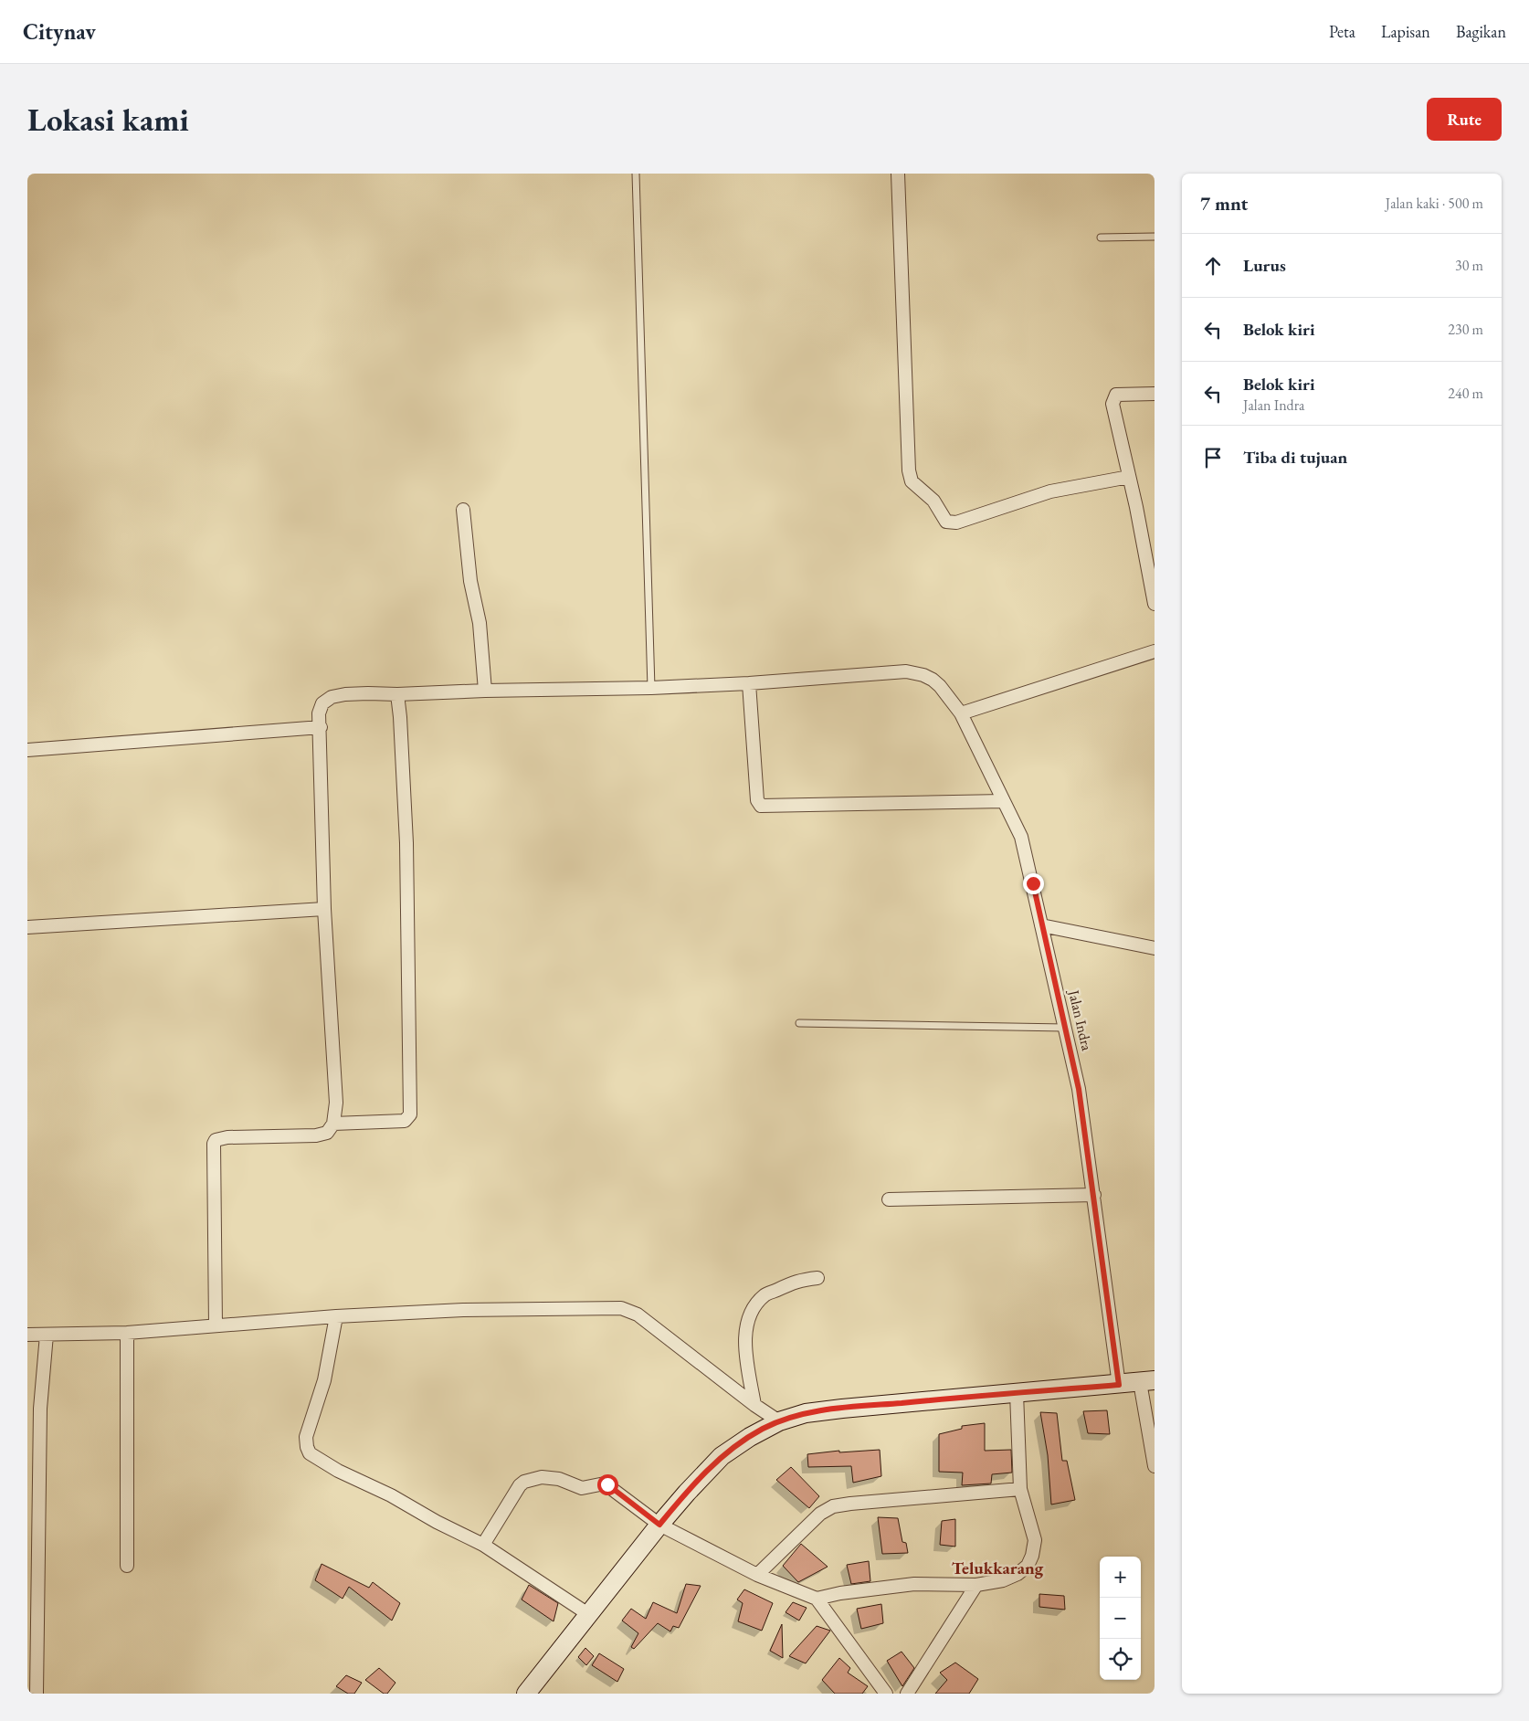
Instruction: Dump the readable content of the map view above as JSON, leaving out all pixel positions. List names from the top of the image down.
{
  "streets": {
    "street": ["Jalan Indra"]
  },
  "districts": ["Telukkarang"],
  "page": {
    "header": "Citynav",
    "nav": ["Peta", "Lapisan", "Bagikan"],
    "buttons": "Rute",
    "title": "Lokasi kami",
    "heading": ["7 mnt", "Jalan kaki · 500 m"],
    "list": [
      ["Lurus", "30 m"],
      ["Belok kiri", "230 m"],
      ["Belok kiri", "Jalan Indra", "240 m"],
      "Tiba di tujuan"
    ],
    "map_buttons": ["+", "−"]
  }
}
